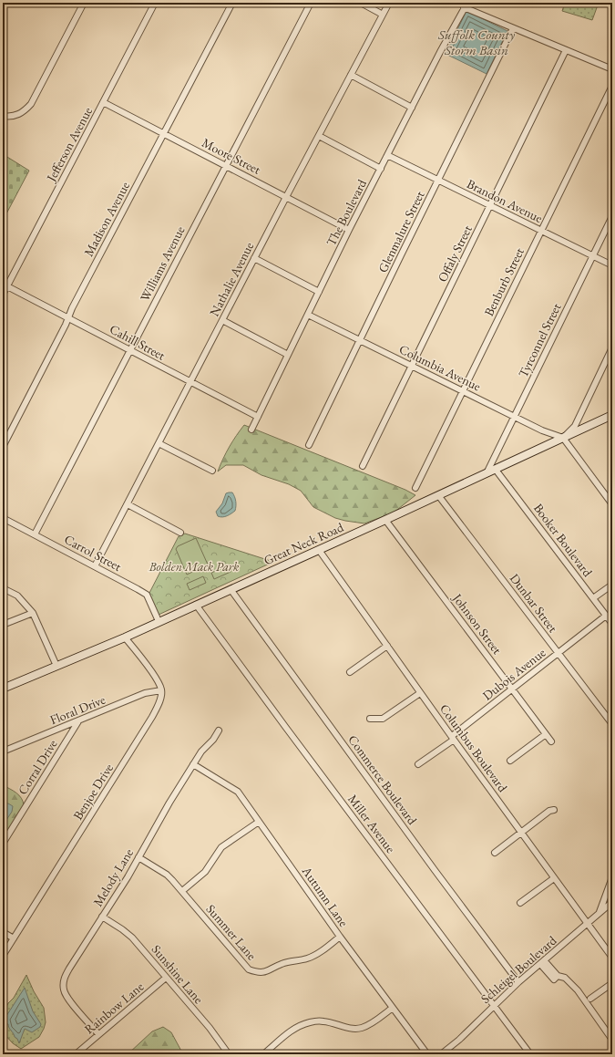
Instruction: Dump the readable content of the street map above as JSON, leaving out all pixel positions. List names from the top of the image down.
{
  "streets": {
    "main road": ["Great Neck Road"],
    "street": [
      "Jefferson Avenue",
      "Moore Street",
      "Brandon Avenue",
      "The Boulevard",
      "Madison Avenue",
      "Glenmalure Street",
      "Offaly Street",
      "Williams Avenue",
      "Nathalie Avenue",
      "Benburb Street",
      "Tyrconnel Street",
      "Cahill Street",
      "Columbia Avenue",
      "Booker Boulevard",
      "Carrol Street",
      "Dunbar Street",
      "Johnson Street",
      "Dubois Avenue",
      "Floral Drive",
      "Columbus Boulevard",
      "Corral Drive",
      "Commerce Boulevard",
      "Benjoe Drive",
      "Miller Avenue",
      "Melody Lane",
      "Autumn Lane",
      "Summer Lane",
      "Schleigel Boulevard",
      "Sunshine Lane",
      "Rainbow Lane"
    ]
  },
  "crossings": [
    ["Jefferson Avenue", "Moore Street"],
    ["Jefferson Avenue", "Cahill Street"],
    ["Moore Street", "The Boulevard"],
    ["Moore Street", "Madison Avenue"],
    ["Moore Street", "Williams Avenue"],
    ["Moore Street", "Nathalie Avenue"],
    ["Brandon Avenue", "The Boulevard"],
    ["Brandon Avenue", "Glenmalure Street"],
    ["Brandon Avenue", "Offaly Street"],
    ["Brandon Avenue", "Benburb Street"],
    ["Brandon Avenue", "Tyrconnel Street"],
    ["The Boulevard", "Cahill Street"],
    ["The Boulevard", "Columbia Avenue"],
    ["Madison Avenue", "Cahill Street"],
    ["Glenmalure Street", "Columbia Avenue"],
    ["Offaly Street", "Columbia Avenue"],
    ["Williams Avenue", "Cahill Street"],
    ["Williams Avenue", "Carrol Street"],
    ["Nathalie Avenue", "Cahill Street"],
    ["Nathalie Avenue", "Carrol Street"],
    ["Benburb Street", "Columbia Avenue"],
    ["Tyrconnel Street", "Columbia Avenue"],
    ["Tyrconnel Street", "Great Neck Road"],
    ["Columbia Avenue", "Great Neck Road"],
    ["Booker Boulevard", "Great Neck Road"],
    ["Booker Boulevard", "Dubois Avenue"],
    ["Great Neck Road", "Carrol Street"],
    ["Great Neck Road", "Dunbar Street"],
    ["Great Neck Road", "Johnson Street"],
    ["Great Neck Road", "Columbus Boulevard"],
    ["Great Neck Road", "Commerce Boulevard"],
    ["Great Neck Road", "Miller Avenue"],
    ["Dunbar Street", "Dubois Avenue"],
    ["Johnson Street", "Dubois Avenue"],
    ["Dubois Avenue", "Columbus Boulevard"],
    ["Floral Drive", "Corral Drive"],
    ["Floral Drive", "Benjoe Drive"],
    ["Columbus Boulevard", "Schleigel Boulevard"],
    ["Commerce Boulevard", "Schleigel Boulevard"],
    ["Miller Avenue", "Schleigel Boulevard"],
    ["Melody Lane", "Autumn Lane"],
    ["Melody Lane", "Summer Lane"],
    ["Melody Lane", "Sunshine Lane"],
    ["Melody Lane", "Rainbow Lane"],
    ["Autumn Lane", "Summer Lane"],
    ["Sunshine Lane", "Rainbow Lane"]
  ],
  "water": ["Suffolk County Storm Basin"],
  "parks": ["Bolden Mack Park"]
}
